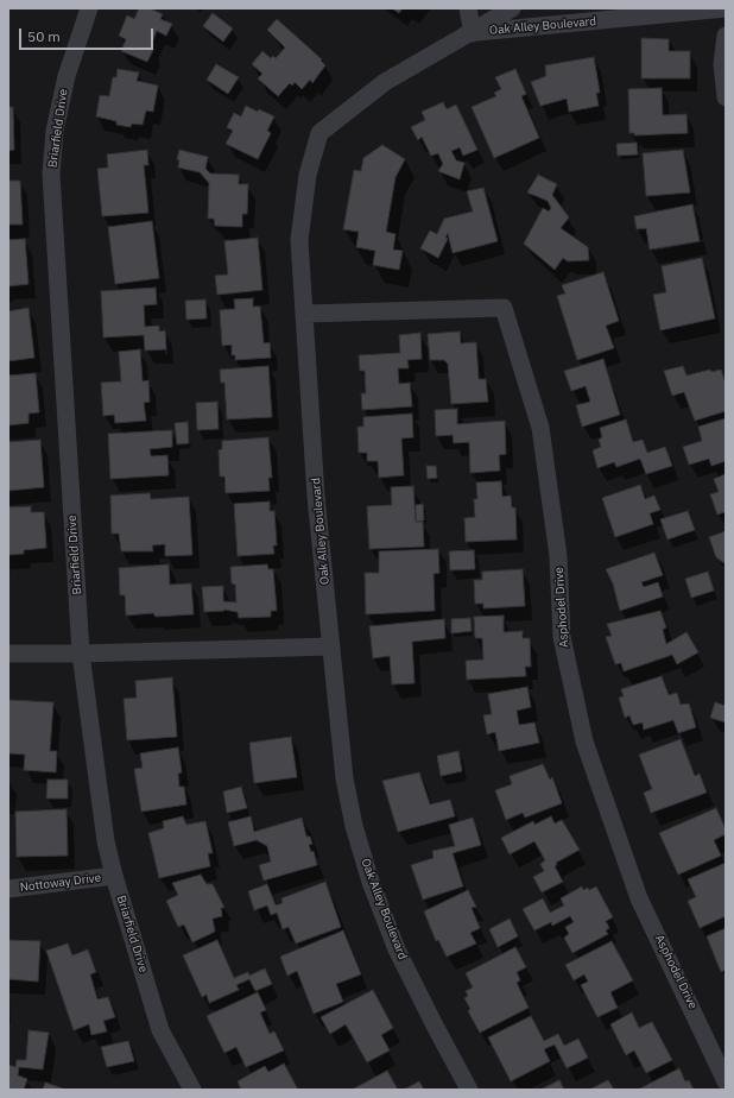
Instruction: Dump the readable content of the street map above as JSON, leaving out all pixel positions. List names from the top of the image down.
{
  "streets": {
    "street": [
      "Oak Alley Boulevard",
      "Briarfield Drive",
      "Asphodel Drive",
      "Nottoway Drive"
    ]
  },
  "crossings": [
    ["Oak Alley Boulevard", "Asphodel Drive"],
    ["Briarfield Drive", "Nottoway Drive"]
  ],
  "scale_bar": "50 m"
}
